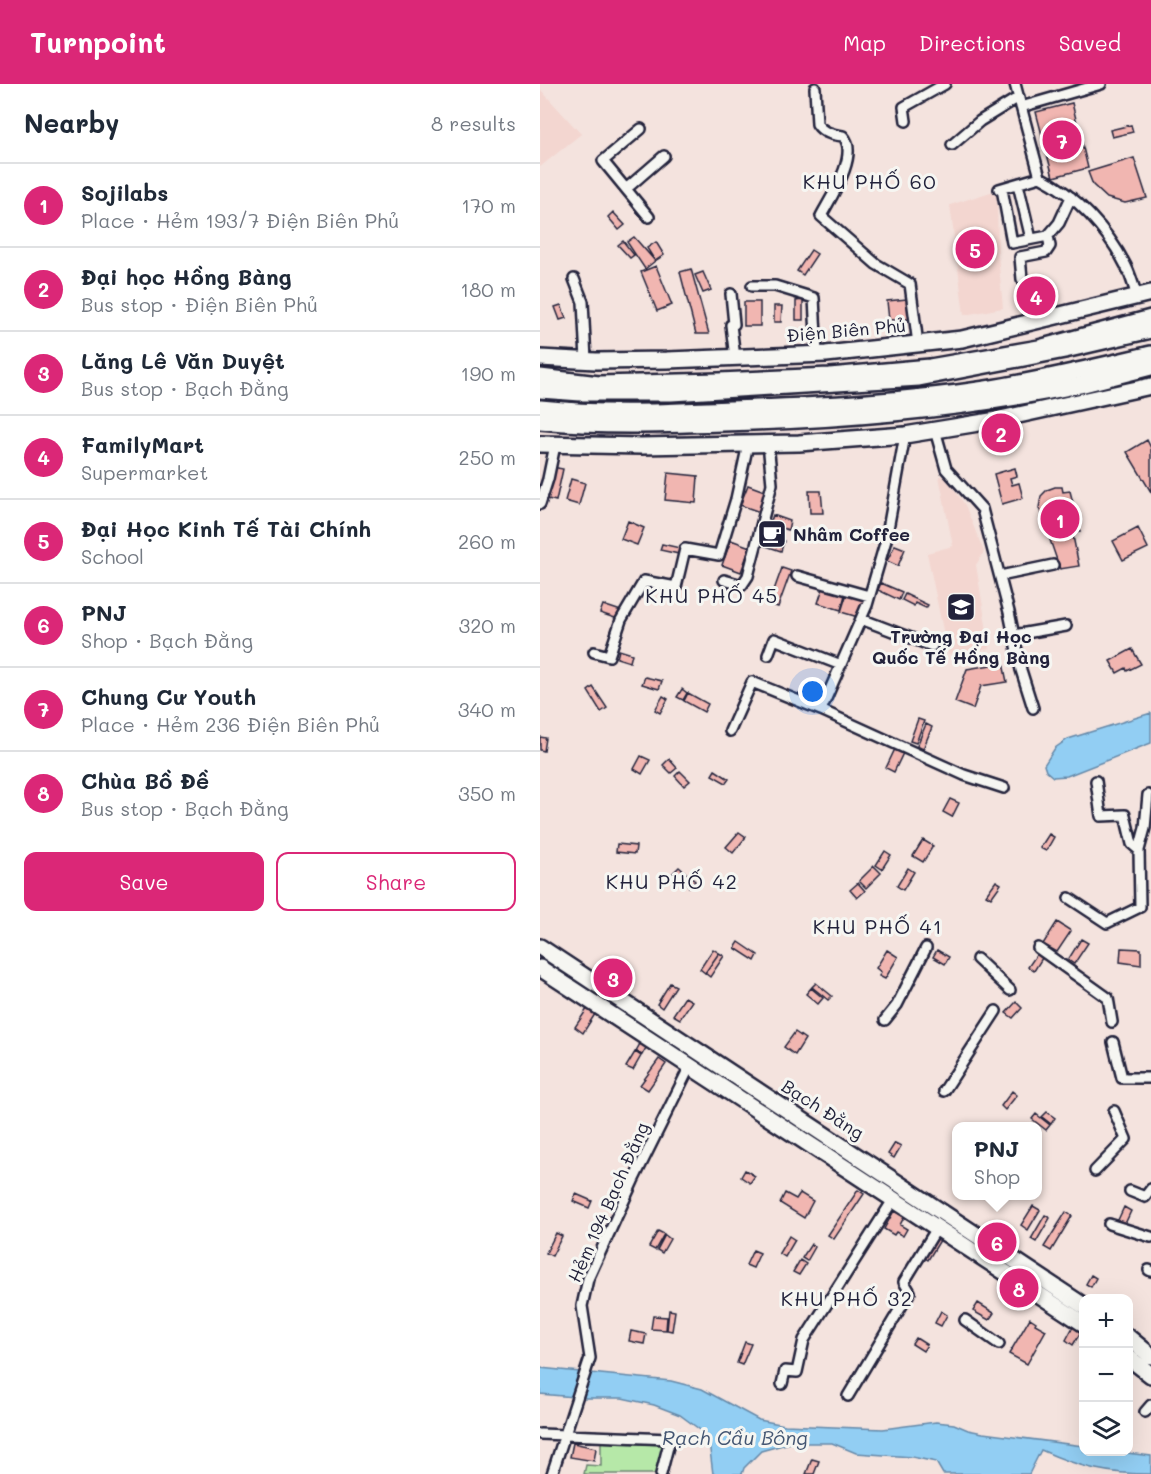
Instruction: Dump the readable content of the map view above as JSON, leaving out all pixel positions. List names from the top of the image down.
{
  "streets": {
    "main road": ["Điện Biên Phủ", "Bạch Đằng"],
    "street": ["Hẻm 194 Bạch Đằng"]
  },
  "crossings": [
    ["Bạch Đằng", "Hẻm 194 Bạch Đằng"]
  ],
  "districts": [
    "KHU PHỐ 60",
    "KHU PHỐ 45",
    "KHU PHỐ 42",
    "KHU PHỐ 41",
    "KHU PHỐ 32"
  ],
  "water": ["Rạch Cầu Bông"],
  "places": {
    "cafe": ["Nhâm Coffee"],
    "school or university": ["Trường Đại Học Quốc Tế Hồng Bàng"]
  },
  "page": {
    "header": "Turnpoint",
    "nav": ["Map", "Directions", "Saved"],
    "heading": ["Nearby", "8 results"],
    "pins": [
      "7",
      "5",
      "4",
      "2",
      "1",
      "3",
      "6",
      "8"
    ],
    "list": [
      {
        "mark": "1",
        "name": "Sojilabs",
        "note": "Place · Hẻm 193/7 Điện Biên Phủ",
        "value": "170 m"
      },
      {
        "mark": "2",
        "name": "Đại học Hồng Bàng",
        "note": "Bus stop · Điện Biên Phủ",
        "value": "180 m"
      },
      {
        "mark": "3",
        "name": "Lăng Lê Văn Duyệt",
        "note": "Bus stop · Bạch Đằng",
        "value": "190 m"
      },
      {
        "mark": "4",
        "name": "FamilyMart",
        "note": "Supermarket",
        "value": "250 m"
      },
      {
        "mark": "5",
        "name": "Đại Học Kinh Tế Tài Chính",
        "note": "School",
        "value": "260 m"
      },
      {
        "mark": "6",
        "name": "PNJ",
        "note": "Shop · Bạch Đằng",
        "value": "320 m"
      },
      {
        "mark": "7",
        "name": "Chung Cư Youth",
        "note": "Place · Hẻm 236 Điện Biên Phủ",
        "value": "340 m"
      },
      {
        "mark": "8",
        "name": "Chùa Bồ Đề",
        "note": "Bus stop · Bạch Đằng",
        "value": "350 m"
      }
    ],
    "buttons": ["Save", "Share"],
    "popup": ["PNJ", "Shop"],
    "map_buttons": ["+", "−"]
  }
}
